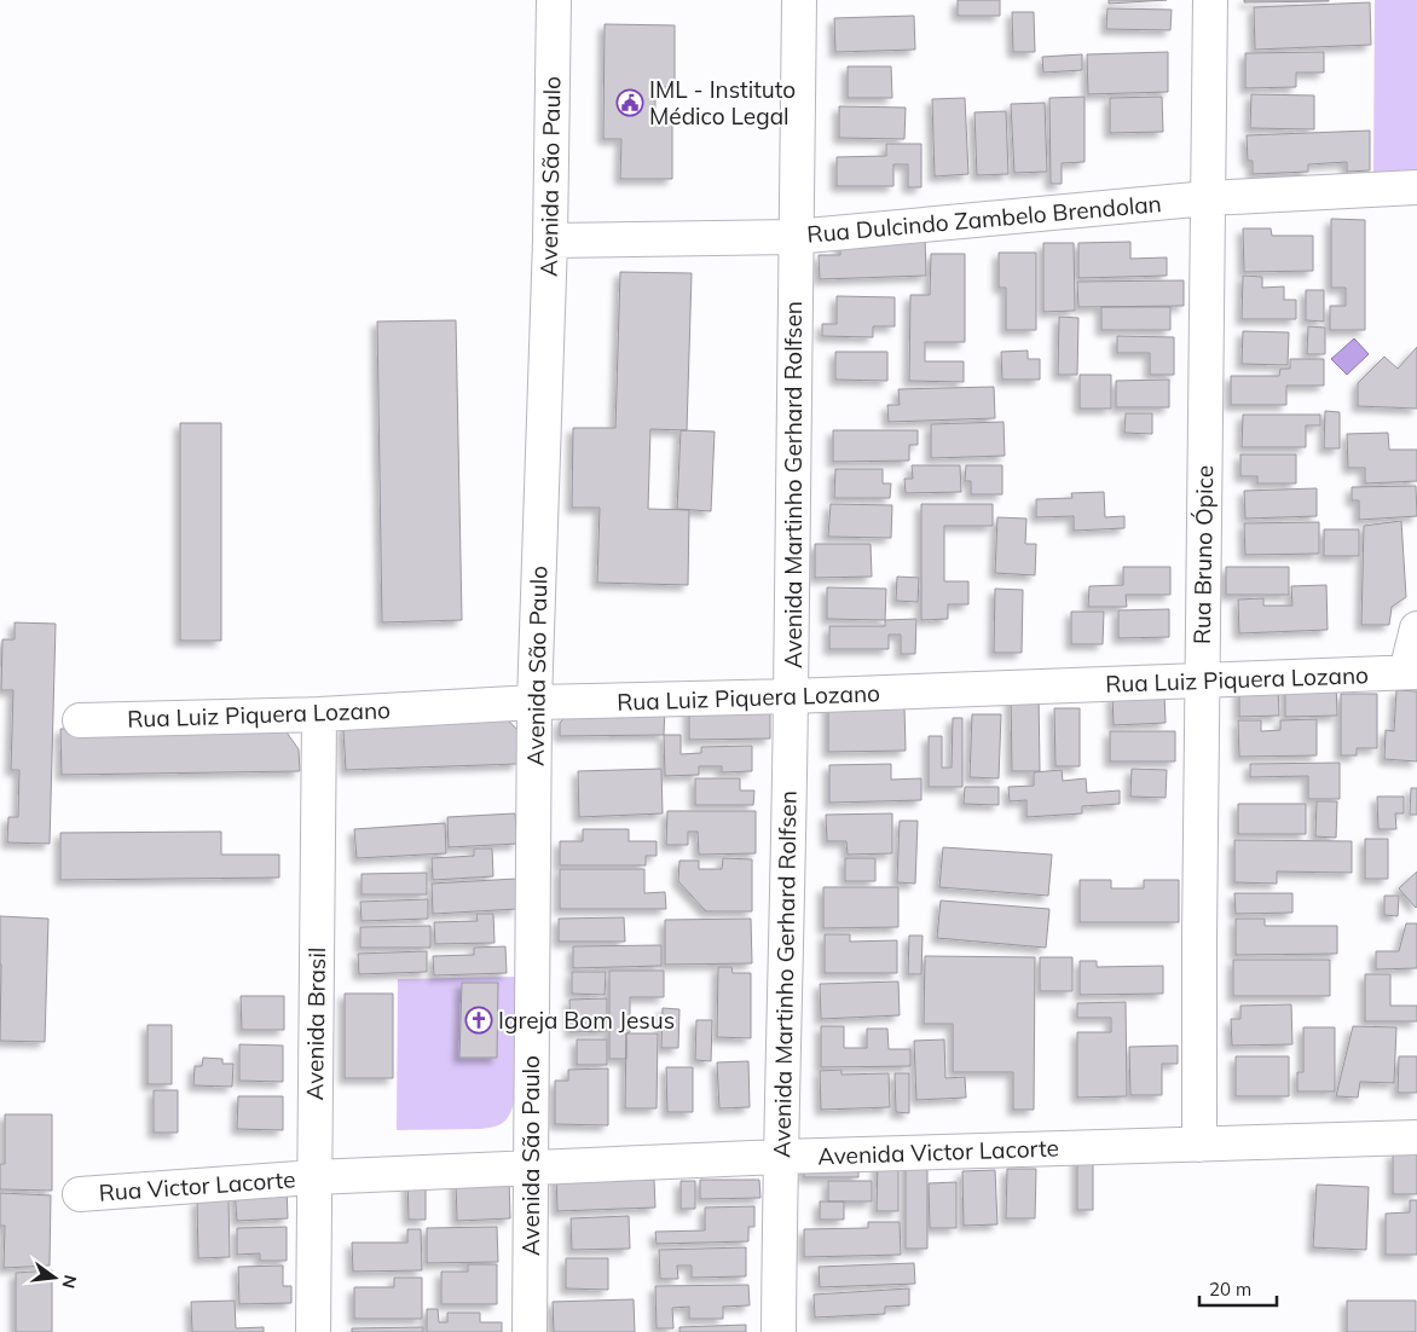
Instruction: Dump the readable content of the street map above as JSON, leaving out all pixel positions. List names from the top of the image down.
{
  "streets": {
    "street": [
      "Avenida São Paulo",
      "Rua Dulcindo Zambelo Brendolan",
      "Avenida Martinho Gerhard Rolfsen",
      "Rua Bruno Ópice",
      "Rua Luiz Piquera Lozano",
      "Avenida Brasil",
      "Avenida Victor Lacorte",
      "Rua Victor Lacorte"
    ]
  },
  "crossings": [
    ["Avenida São Paulo", "Rua Dulcindo Zambelo Brendolan"],
    ["Avenida São Paulo", "Rua Luiz Piquera Lozano"],
    ["Avenida São Paulo", "Avenida Victor Lacorte"],
    ["Rua Dulcindo Zambelo Brendolan", "Avenida Martinho Gerhard Rolfsen"],
    ["Rua Dulcindo Zambelo Brendolan", "Rua Bruno Ópice"],
    ["Avenida Martinho Gerhard Rolfsen", "Rua Luiz Piquera Lozano"],
    ["Avenida Martinho Gerhard Rolfsen", "Avenida Victor Lacorte"],
    ["Rua Bruno Ópice", "Rua Luiz Piquera Lozano"],
    ["Rua Bruno Ópice", "Avenida Victor Lacorte"],
    ["Rua Luiz Piquera Lozano", "Avenida Brasil"],
    ["Avenida Brasil", "Avenida Victor Lacorte"],
    ["Avenida Brasil", "Rua Victor Lacorte"],
    ["Avenida Victor Lacorte", "Rua Victor Lacorte"]
  ],
  "places": {
    "public building": ["IML - Instituto Médico Legal"],
    "church": ["Igreja Bom Jesus"]
  },
  "scale_bar": "20 m",
  "north": "right"
}
